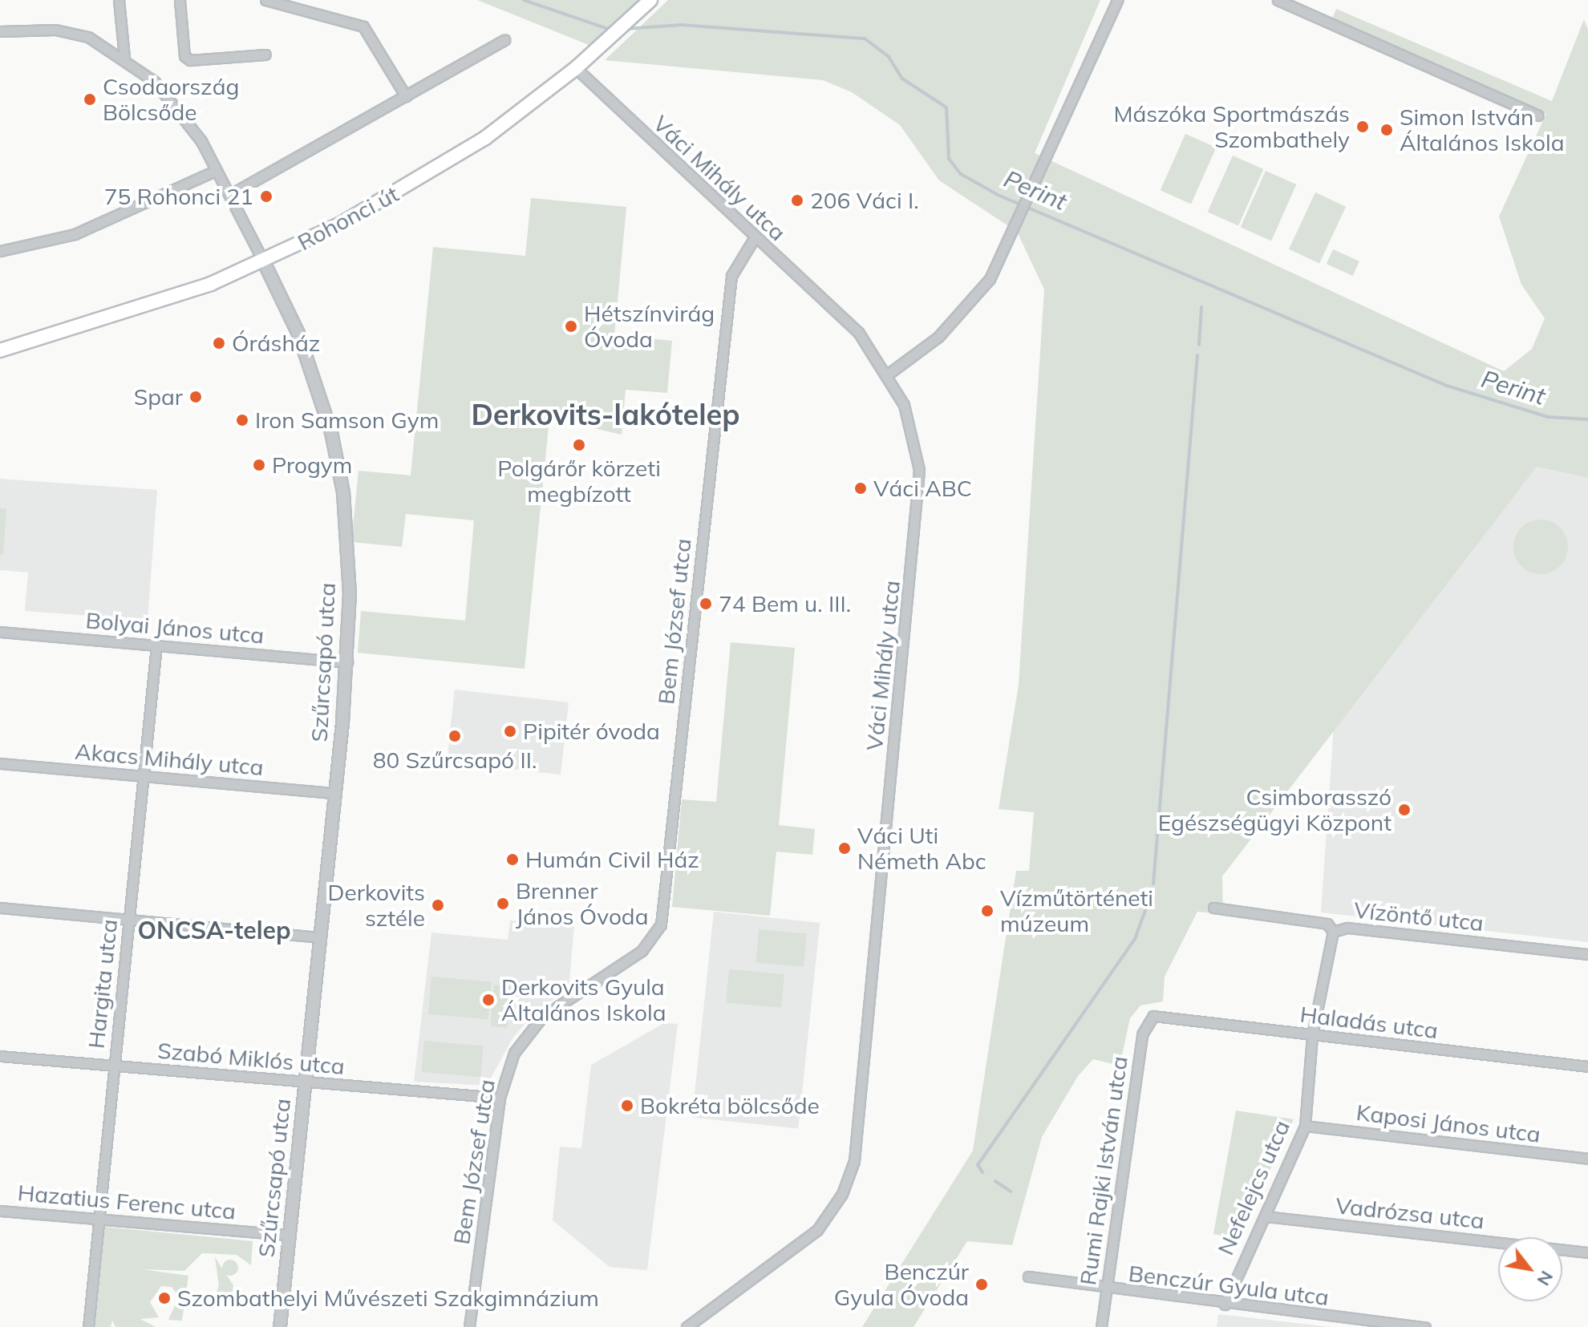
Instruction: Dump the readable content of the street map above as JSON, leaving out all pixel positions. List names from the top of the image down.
{
  "streets": {
    "main road": ["Rohonci út"],
    "street": [
      "Váci Mihály utca",
      "Bem József utca",
      "Bolyai János utca",
      "Szűrcsapó utca",
      "Akacs Mihály utca",
      "Vízöntő utca",
      "Hargita utca",
      "Haladás utca",
      "Szabó Miklós utca",
      "Kaposi János utca",
      "Rumi Rajki István utca",
      "Nefelejcs utca",
      "Hazatius Ferenc utca",
      "Vadrózsa utca",
      "Benczúr Gyula utca"
    ]
  },
  "crossings": [
    ["Váci Mihály utca", "Rohonci út"],
    ["Váci Mihály utca", "Bem József utca"],
    ["Rohonci út", "Szűrcsapó utca"],
    ["Bem József utca", "Szabó Miklós utca"],
    ["Bolyai János utca", "Szűrcsapó utca"],
    ["Bolyai János utca", "Hargita utca"],
    ["Szűrcsapó utca", "Akacs Mihály utca"],
    ["Szűrcsapó utca", "Szabó Miklós utca"],
    ["Szűrcsapó utca", "Hazatius Ferenc utca"],
    ["Akacs Mihály utca", "Hargita utca"],
    ["Vízöntő utca", "Nefelejcs utca"],
    ["Hargita utca", "Szabó Miklós utca"],
    ["Hargita utca", "Hazatius Ferenc utca"],
    ["Haladás utca", "Rumi Rajki István utca"],
    ["Haladás utca", "Nefelejcs utca"],
    ["Kaposi János utca", "Nefelejcs utca"],
    ["Rumi Rajki István utca", "Benczúr Gyula utca"],
    ["Nefelejcs utca", "Vadrózsa utca"],
    ["Nefelejcs utca", "Benczúr Gyula utca"]
  ],
  "districts": ["Derkovits-lakótelep", "ONCSA-telep"],
  "water": ["Perint"],
  "places": [
    "Csodaország Bölcsőde",
    "Mászóka Sportmászás Szombathely",
    "Simon István Általános Iskola",
    "75 Rohonci 21",
    "206 Váci I.",
    "Hétszínvirág Óvoda",
    "Órásház",
    "Spar",
    "Iron Samson Gym",
    "Polgárőr körzeti megbízott",
    "Progym",
    "Váci ABC",
    "74 Bem u. III.",
    "Pipitér óvoda",
    "80 Szűrcsapó II.",
    "Csimborasszó Egészségügyi Központ",
    "Váci Uti Németh Abc",
    "Humán Civil Ház",
    "Brenner János Óvoda",
    "Derkovits sztéle",
    "Vízműtörténeti múzeum",
    "Derkovits Gyula Általános Iskola",
    "Bokréta bölcsőde",
    "Benczúr Gyula Óvoda",
    "Szombathelyi Művészeti Szakgimnázium"
  ],
  "north": "bottom right"
}
